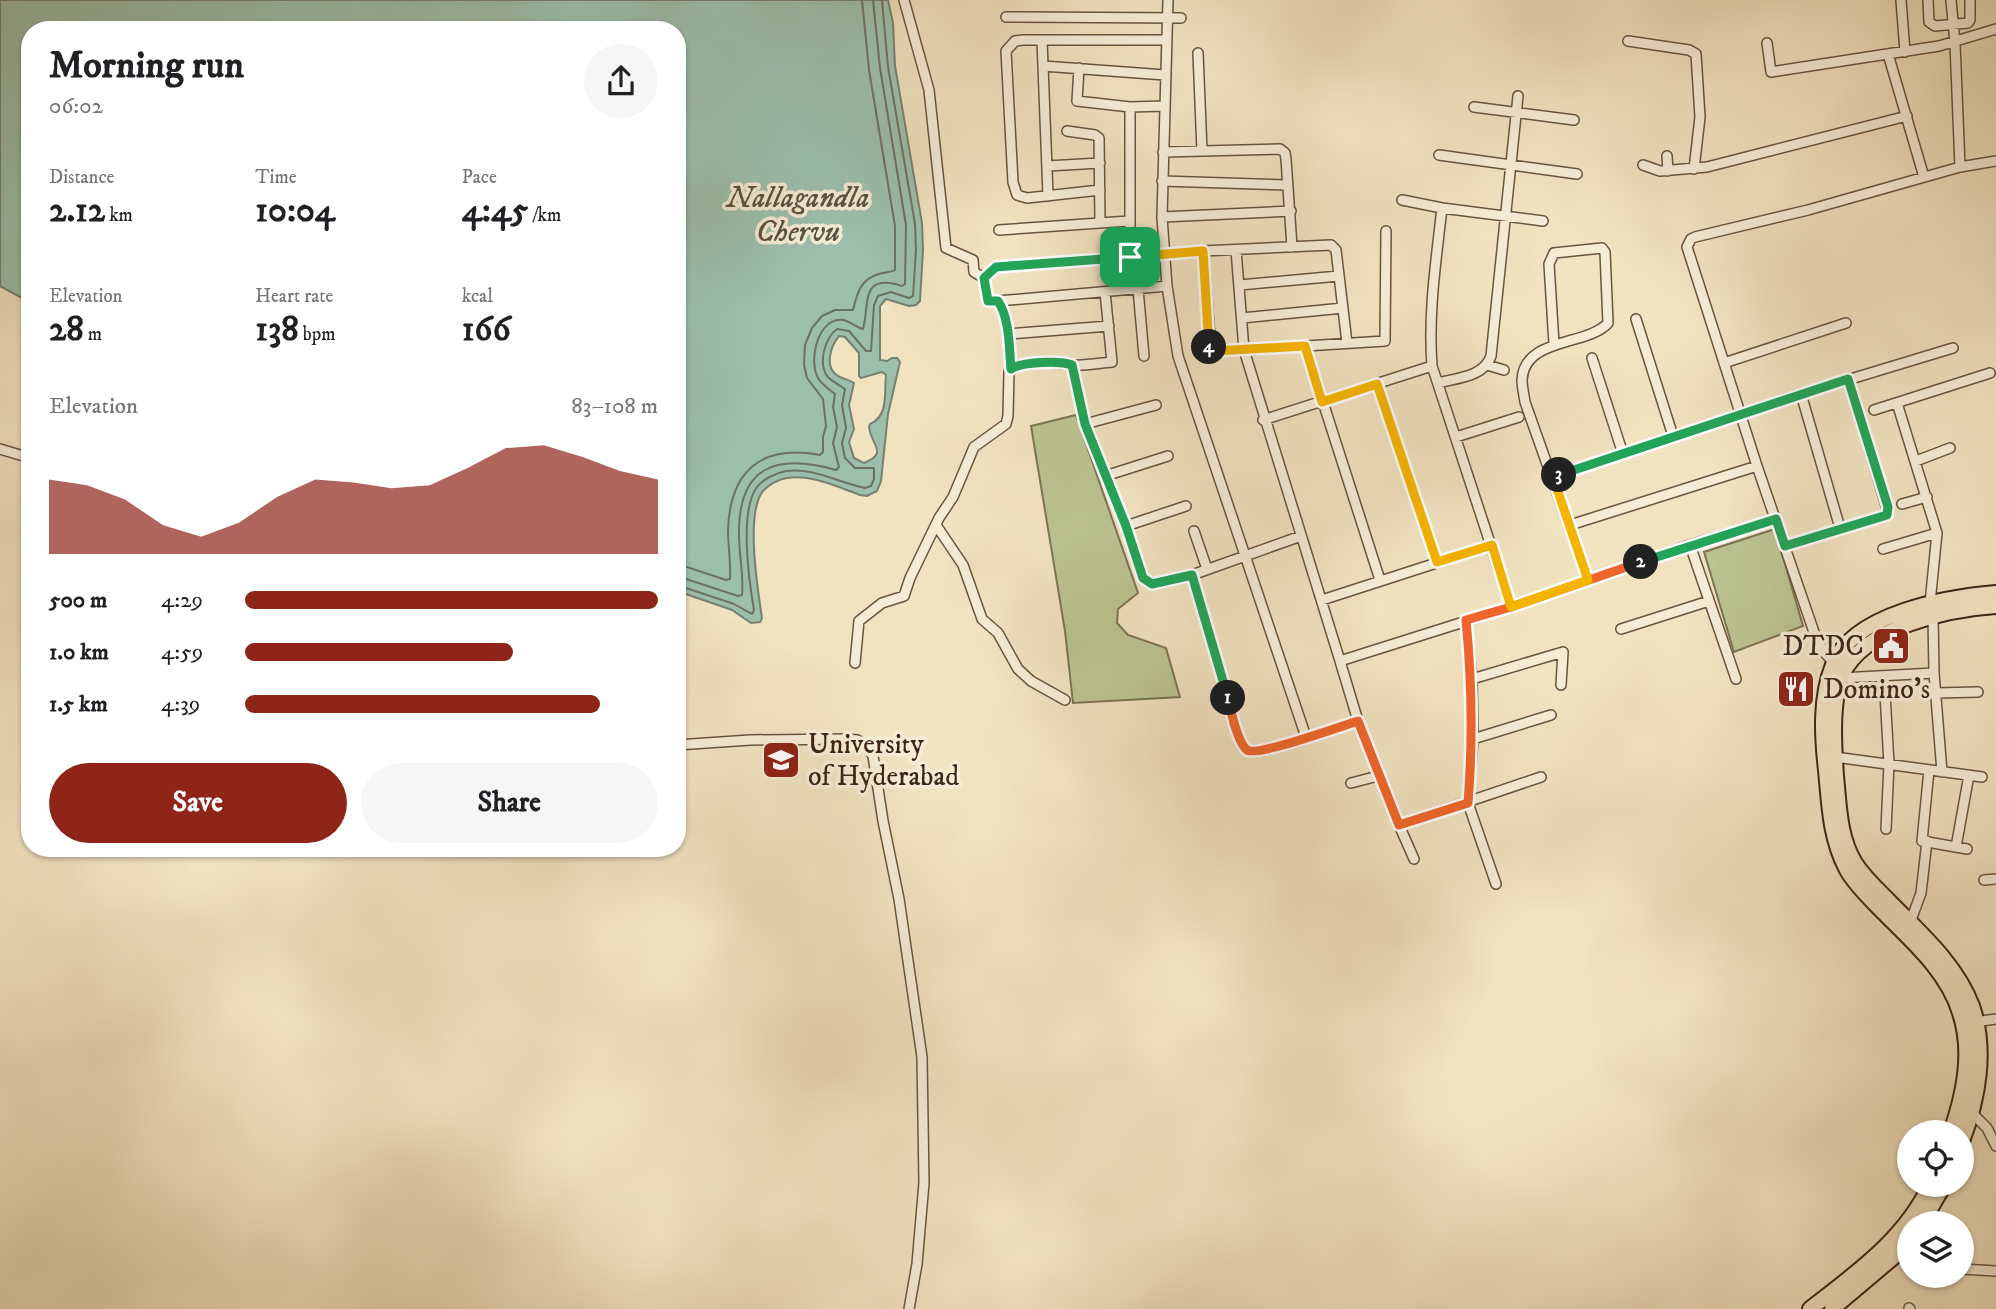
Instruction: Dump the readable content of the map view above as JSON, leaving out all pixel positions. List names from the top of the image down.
{
  "water": ["Nallagandla Chervu"],
  "places": {
    "public building": ["DTDC"],
    "restaurant": ["Domino's"],
    "school or university": ["University of Hyderabad"]
  },
  "page": {
    "heading": ["Morning run", "06:02"],
    "stats": [
      ["Distance", "2.12 km"],
      ["Time", "10:04"],
      ["Pace", "4:45 /km"],
      ["Elevation", "28 m"],
      ["Heart rate", "138 bpm"],
      ["kcal", "166"]
    ],
    "pins": [
      "4",
      "3",
      "2",
      "1"
    ],
    "chart": ["Elevation", "83–108 m"],
    "list": [
      {
        "name": "500 m",
        "note": "4:29"
      },
      {
        "name": "1.0 km",
        "note": "4:59"
      },
      {
        "name": "1.5 km",
        "note": "4:39"
      }
    ],
    "buttons": ["Save", "Share"]
  }
}
